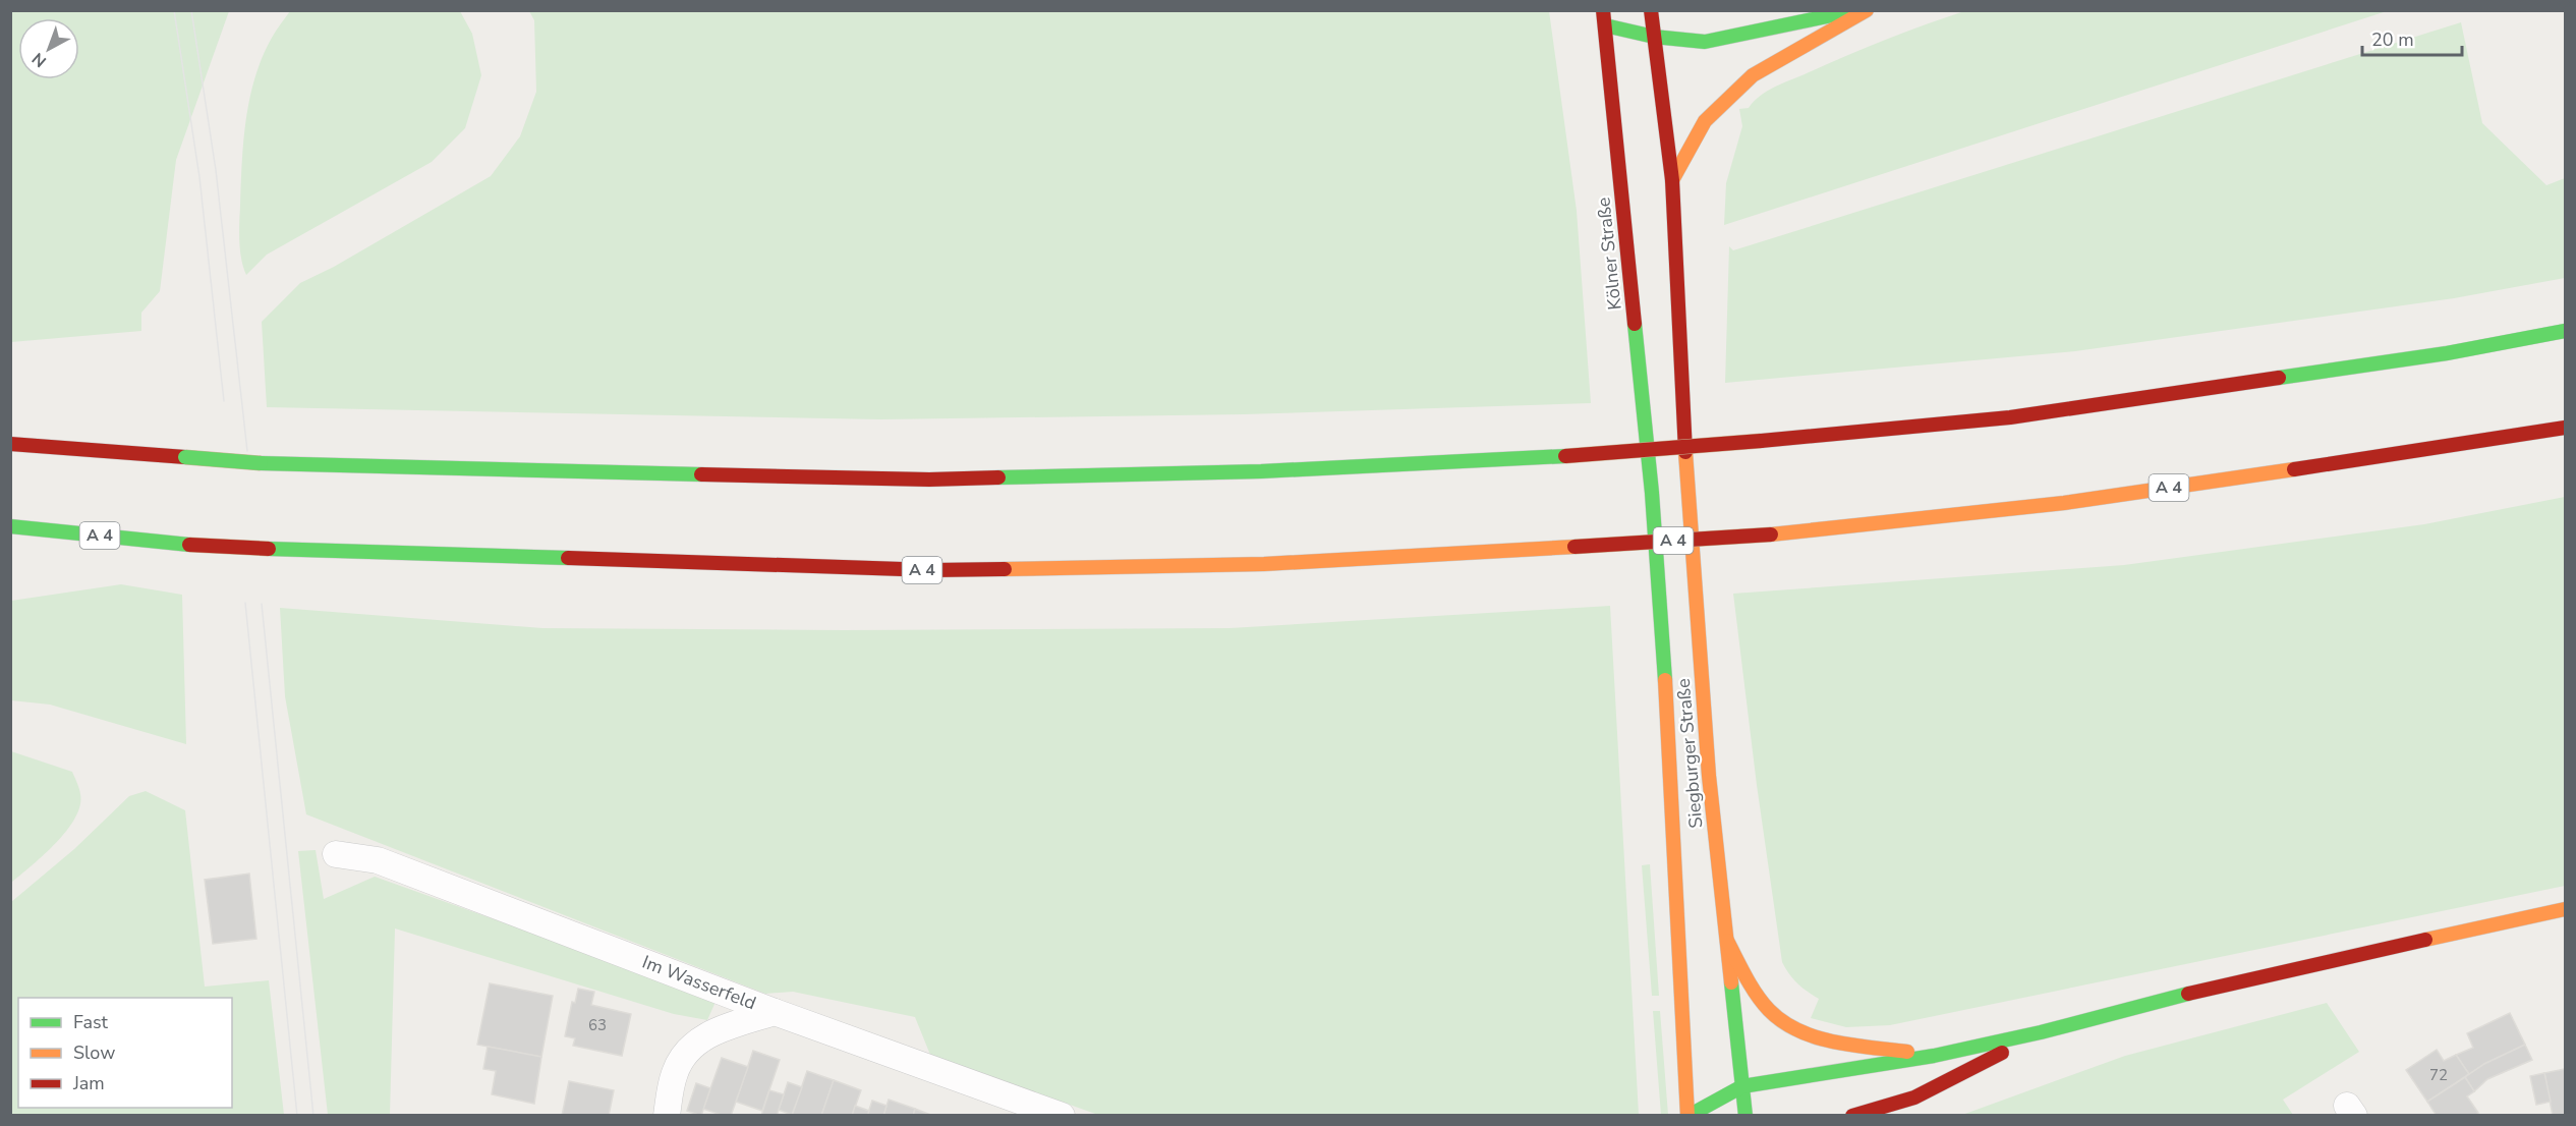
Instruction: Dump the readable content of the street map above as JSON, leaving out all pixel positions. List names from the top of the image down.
{
  "streets": {
    "main road": ["Kölner Straße", "A 4", "Siegburger Straße"],
    "street": ["Im Wasserfeld"]
  },
  "crossings": [
    ["Kölner Straße", "Siegburger Straße"]
  ],
  "house_numbers": ["63", "72"],
  "legend": ["Fast", "Slow", "Jam"],
  "scale_bar": "20 m",
  "north": "bottom left"
}
